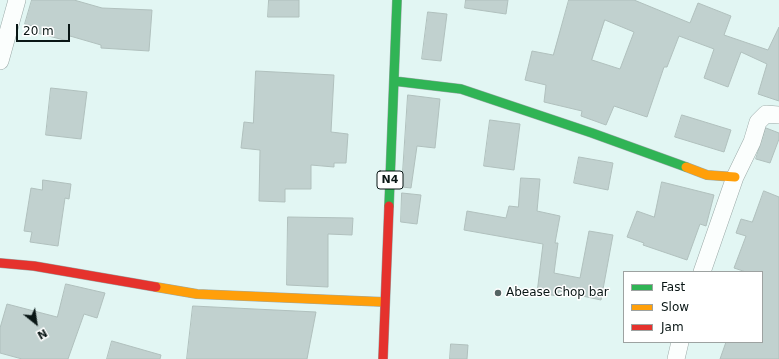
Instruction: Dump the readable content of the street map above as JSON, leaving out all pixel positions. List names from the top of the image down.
{
  "streets": {
    "main road": ["N4"]
  },
  "places": ["Abease Chop bar"],
  "legend": ["Fast", "Slow", "Jam"],
  "scale_bar": "20 m",
  "north": "bottom right"
}
